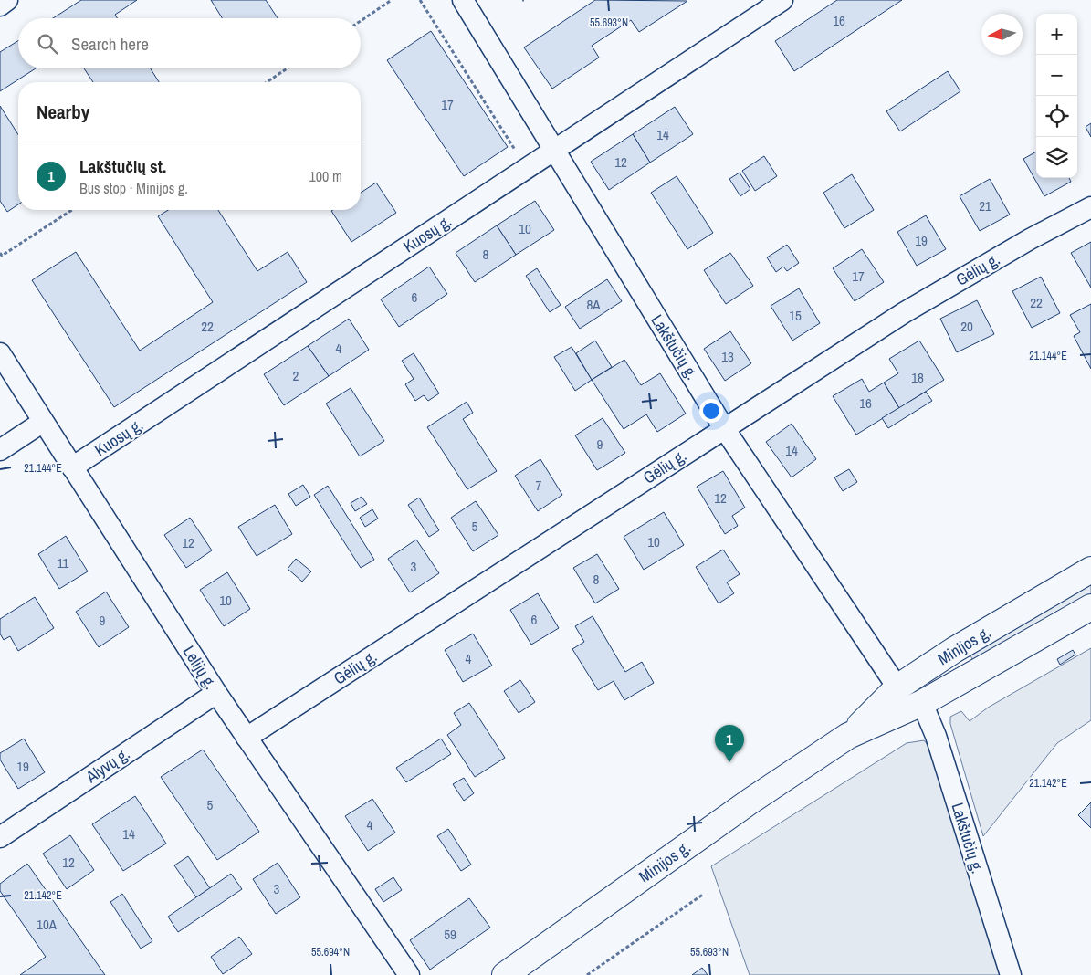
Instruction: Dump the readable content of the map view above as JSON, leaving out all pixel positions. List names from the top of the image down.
{
  "streets": {
    "main road": ["Minijos g."],
    "street": [
      "Kuosų g.",
      "Gėlių g.",
      "Lakštučių g.",
      "Lelijų g.",
      "Alyvų g."
    ]
  },
  "crossings": [
    ["Kuosų g.", "Lakštučių g."],
    ["Kuosų g.", "Lelijų g."],
    ["Gėlių g.", "Lakštučių g."],
    ["Gėlių g.", "Lelijų g."],
    ["Lakštučių g.", "Minijos g."],
    ["Lelijų g.", "Alyvų g."]
  ],
  "house_numbers": [
    "16",
    "17",
    "14",
    "12",
    "21",
    "10",
    "19",
    "8",
    "17",
    "6",
    "22",
    "8A",
    "15",
    "22",
    "20",
    "4",
    "13",
    "2",
    "18",
    "16",
    "9",
    "14",
    "7",
    "12",
    "5",
    "10",
    "12",
    "11",
    "3",
    "8",
    "10",
    "6",
    "9",
    "4",
    "19",
    "5",
    "4",
    "14",
    "12",
    "3",
    "10A",
    "59"
  ],
  "north": "left",
  "page": {
    "map_buttons": ["+", "−"],
    "search": "Search here",
    "heading": "Nearby",
    "list": [
      {
        "mark": "1",
        "name": "Lakštučių st.",
        "note": "Bus stop · Minijos g.",
        "value": "100 m"
      }
    ],
    "pins": "1"
  },
  "coordinates": [
    "55.693°N",
    "21.144°E",
    "21.142°E",
    "55.694°N"
  ]
}
